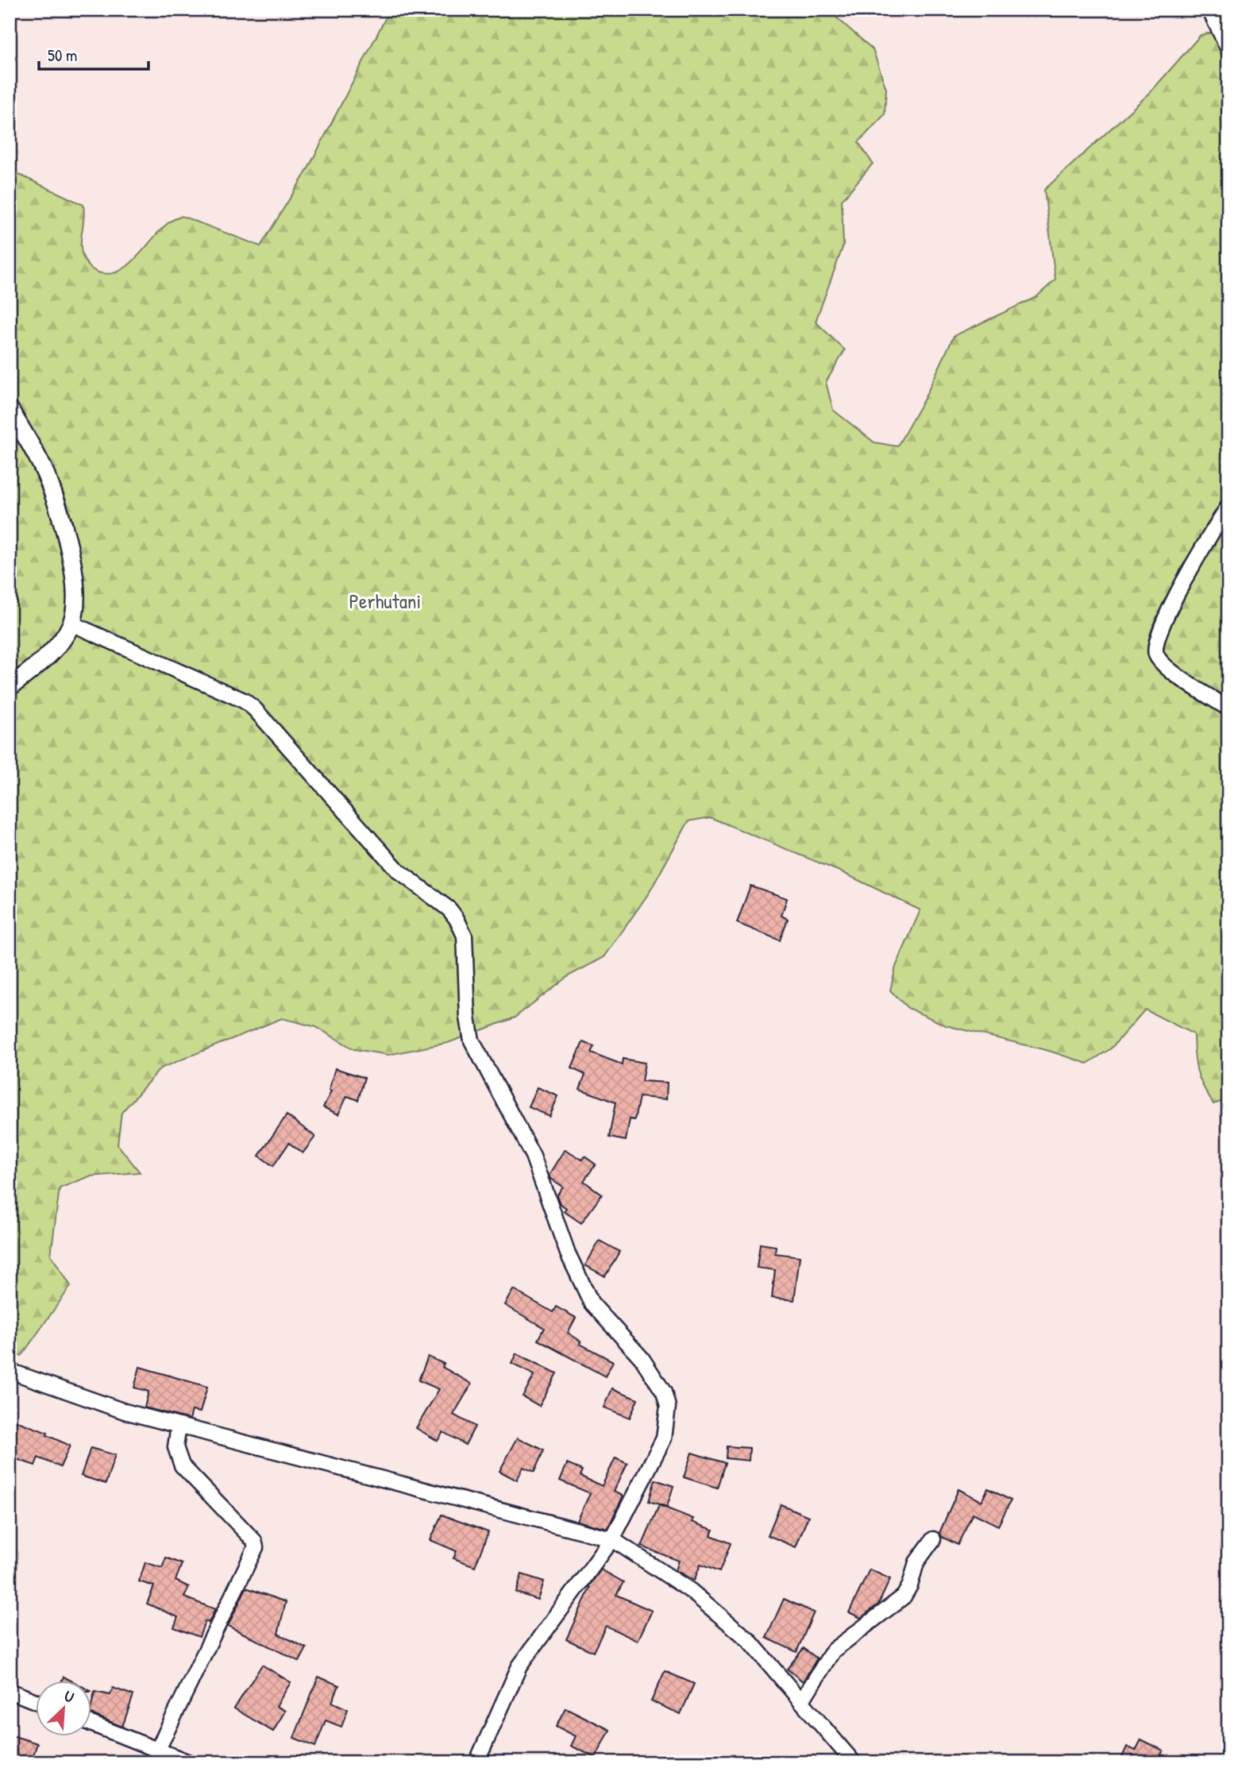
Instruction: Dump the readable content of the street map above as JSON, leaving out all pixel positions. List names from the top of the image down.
{
  "parks": ["Perhutani"],
  "scale_bar": "50 m",
  "north": "top right"
}
